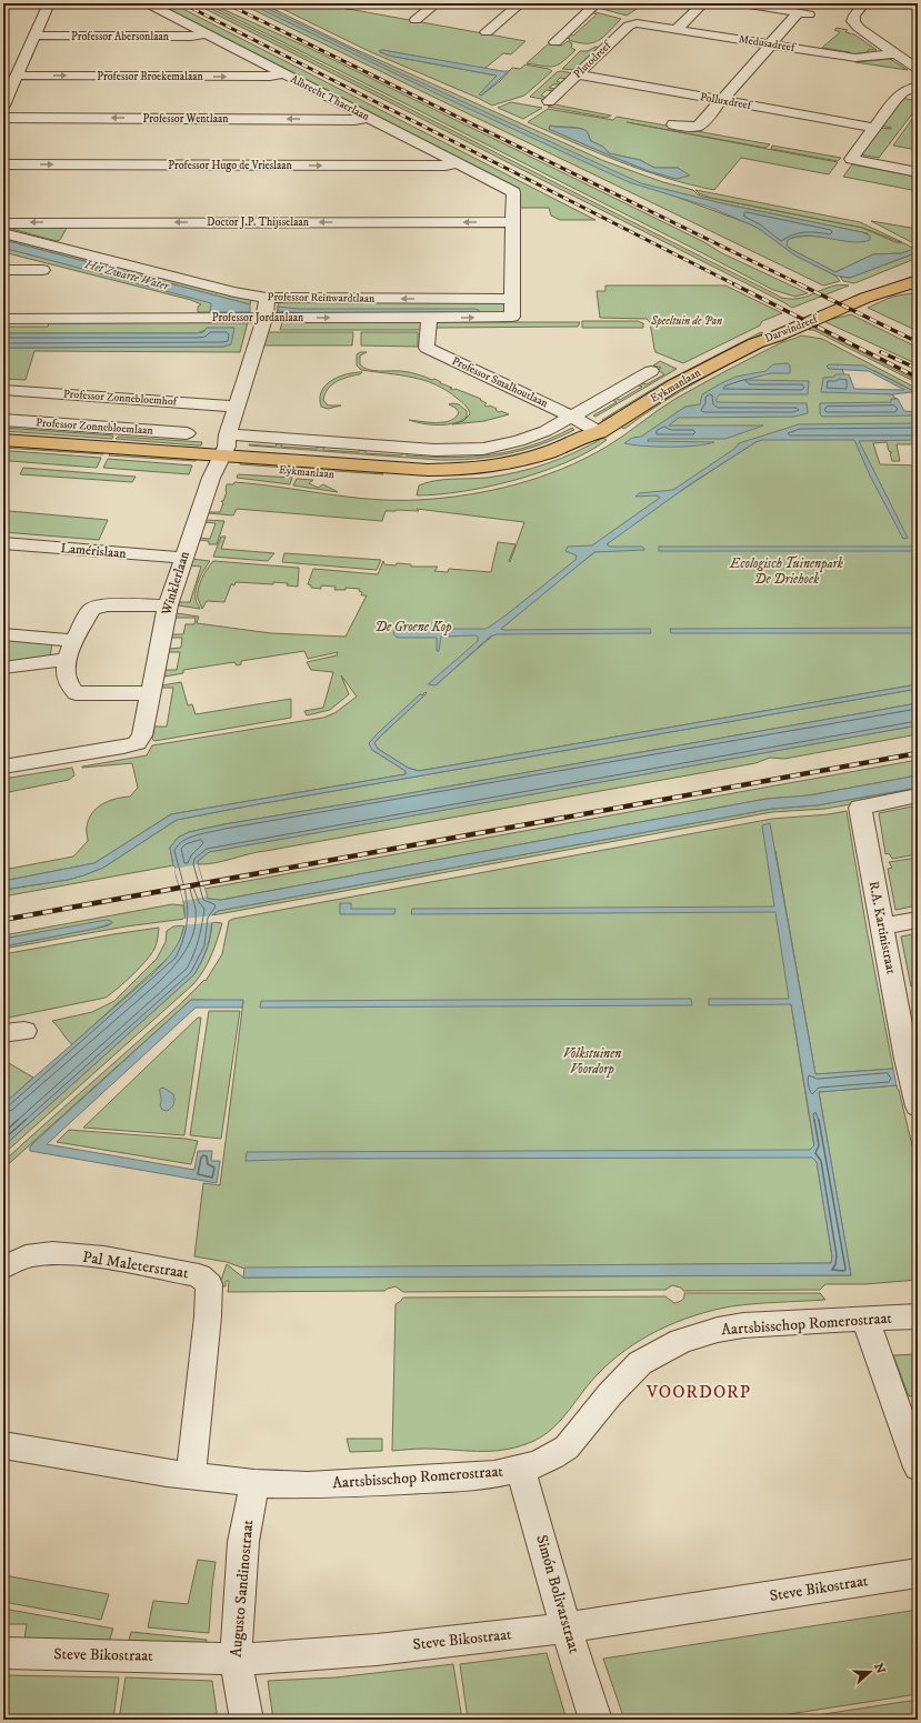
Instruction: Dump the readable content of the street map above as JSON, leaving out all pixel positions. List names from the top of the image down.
{
  "streets": {
    "main road": ["Darwindreef", "Eykmanlaan"],
    "street": [
      "Professor Abersonlaan",
      "Medusadreef",
      "Plutodreef",
      "Professor Broekemalaan",
      "Albrecht Thaerlaan",
      "Polluxdreef",
      "Professor Wentlaan",
      "Professor Hugo de Vrieslaan",
      "Doctor J.P. Thijsselaan",
      "Professor Reinwardtlaan",
      "Professor Jordanlaan",
      "Professor Smalhoutlaan",
      "Professor Zonnebloemhof",
      "Professor Zonnebloemlaan",
      "Lamérislaan",
      "Winklerlaan",
      "R.A. Kartinistraat",
      "Pal Maleterstraat",
      "Aartsbisschop Romerostraat",
      "Augusto Sandinostraat",
      "Steve Bikostraat",
      "Simón Bolivarstraat"
    ]
  },
  "crossings": [
    ["Professor Abersonlaan", "Albrecht Thaerlaan"],
    ["Medusadreef", "Plutodreef"],
    ["Plutodreef", "Polluxdreef"],
    ["Professor Broekemalaan", "Albrecht Thaerlaan"],
    ["Albrecht Thaerlaan", "Professor Wentlaan"],
    ["Albrecht Thaerlaan", "Professor Hugo de Vrieslaan"],
    ["Albrecht Thaerlaan", "Doctor J.P. Thijsselaan"],
    ["Professor Reinwardtlaan", "Professor Jordanlaan"],
    ["Professor Reinwardtlaan", "Winklerlaan"],
    ["Professor Jordanlaan", "Professor Smalhoutlaan"],
    ["Professor Jordanlaan", "Winklerlaan"],
    ["Darwindreef", "Eykmanlaan"],
    ["Professor Smalhoutlaan", "Eykmanlaan"],
    ["Eykmanlaan", "Winklerlaan"],
    ["Professor Zonnebloemhof", "Winklerlaan"],
    ["Lamérislaan", "Winklerlaan"],
    ["Pal Maleterstraat", "Aartsbisschop Romerostraat"],
    ["Aartsbisschop Romerostraat", "Augusto Sandinostraat"],
    ["Aartsbisschop Romerostraat", "Simón Bolivarstraat"],
    ["Augusto Sandinostraat", "Steve Bikostraat"],
    ["Steve Bikostraat", "Simón Bolivarstraat"]
  ],
  "one_way": [
    "Professor Broekemalaan",
    "Professor Wentlaan",
    "Professor Hugo de Vrieslaan",
    "Doctor J.P. Thijsselaan",
    "Professor Reinwardtlaan",
    "Professor Jordanlaan"
  ],
  "districts": ["VOORDORP"],
  "water": ["Het Zwarte Water"],
  "parks": [
    "Speeltuin de Pan",
    "Ecologisch Tuinenpark De Driehoek",
    "De Groene Kop",
    "Volkstuinen Voordorp"
  ],
  "north": "right"
}
